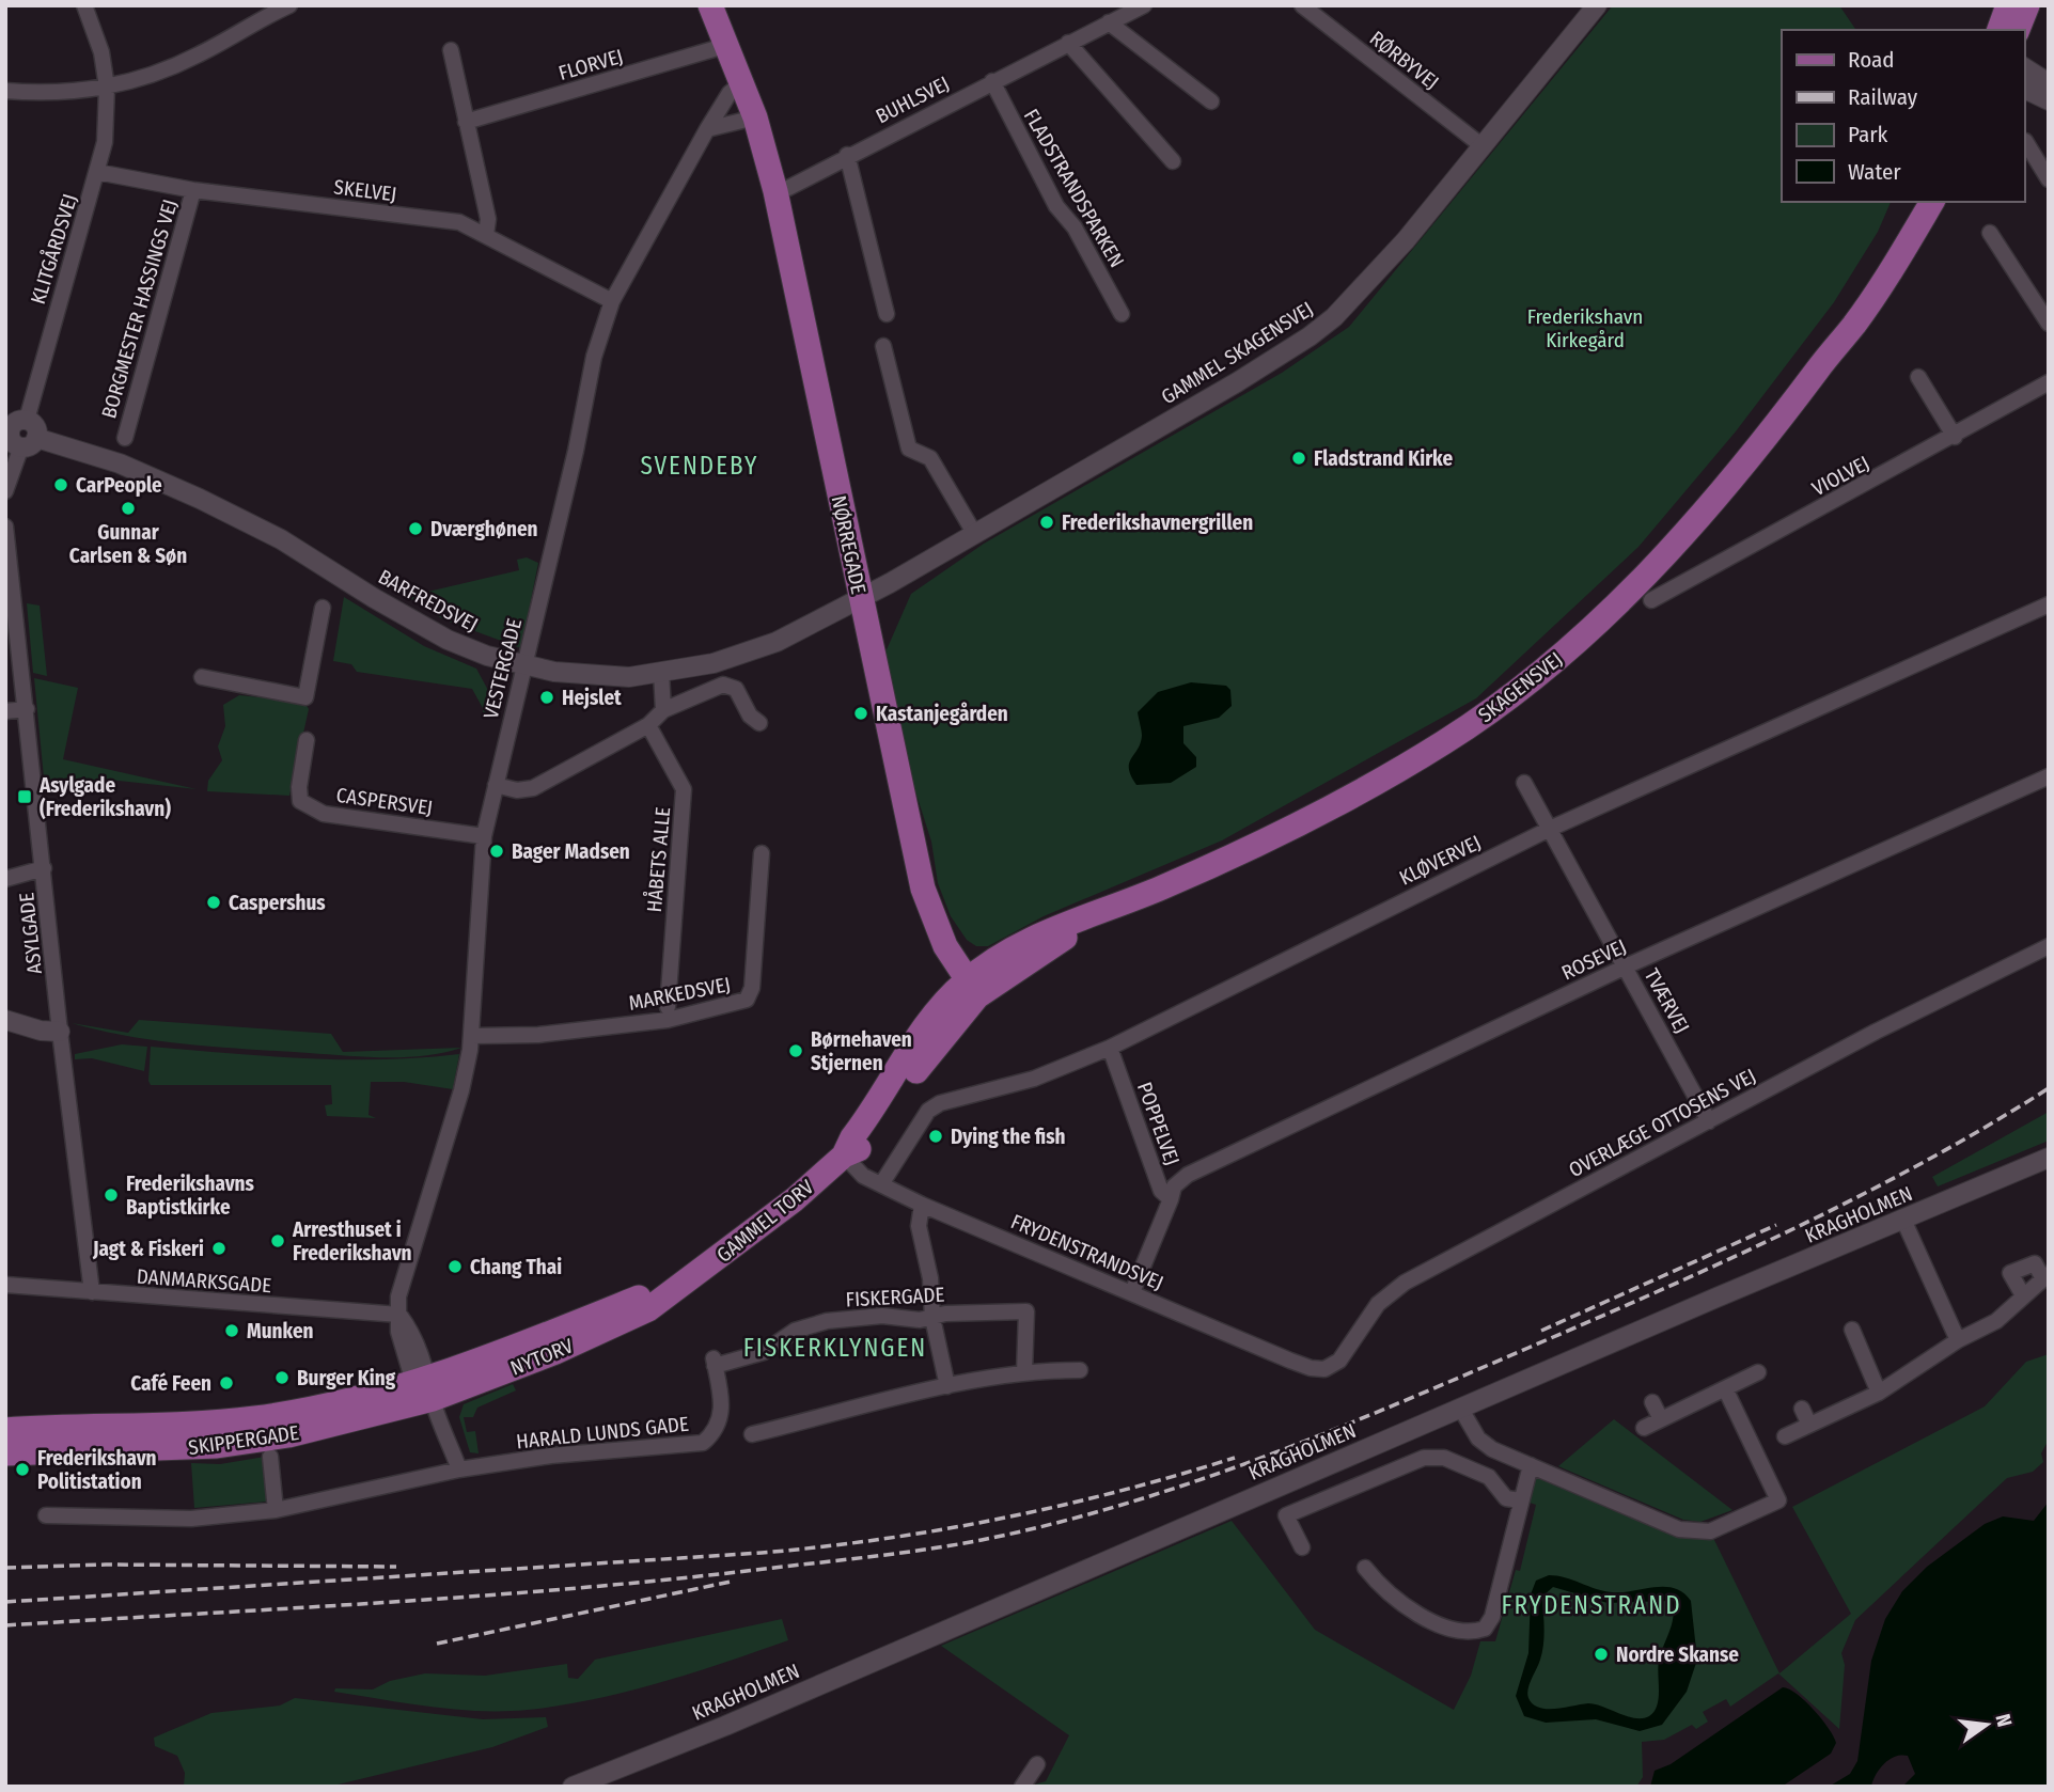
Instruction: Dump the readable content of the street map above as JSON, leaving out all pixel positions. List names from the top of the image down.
{
  "streets": {
    "main road": [
      "NØRREGADE",
      "SKAGENSVEJ",
      "GAMMEL TORV",
      "NYTORV",
      "SKIPPERGADE"
    ],
    "street": [
      "RØRBYVEJ",
      "FLORVEJ",
      "BUHLSVEJ",
      "FLADSTRANDSPARKEN",
      "SKELVEJ",
      "KLITGÅRDSVEJ",
      "BORGMESTER HASSINGS VEJ",
      "GAMMEL SKAGENSVEJ",
      "VIOLVEJ",
      "BARFREDSVEJ",
      "VESTERGADE",
      "CASPERSVEJ",
      "HÅBETS ALLE",
      "KLØVERVEJ",
      "ASYLGADE",
      "ROSEVEJ",
      "MARKEDSVEJ",
      "TVÆRVEJ",
      "OVERLÆGE OTTOSENS VEJ",
      "POPPELVEJ",
      "KRAGHOLMEN",
      "FRYDENSTRANDSVEJ",
      "DANMARKSGADE",
      "FISKERGADE",
      "HARALD LUNDS GADE"
    ]
  },
  "crossings": [
    ["RØRBYVEJ", "GAMMEL SKAGENSVEJ"],
    ["FLORVEJ", "NØRREGADE"],
    ["BUHLSVEJ", "FLADSTRANDSPARKEN"],
    ["BUHLSVEJ", "NØRREGADE"],
    ["SKELVEJ", "KLITGÅRDSVEJ"],
    ["SKELVEJ", "BORGMESTER HASSINGS VEJ"],
    ["SKELVEJ", "VESTERGADE"],
    ["GAMMEL SKAGENSVEJ", "NØRREGADE"],
    ["GAMMEL SKAGENSVEJ", "BARFREDSVEJ"],
    ["NØRREGADE", "BARFREDSVEJ"],
    ["NØRREGADE", "VESTERGADE"],
    ["NØRREGADE", "SKAGENSVEJ"],
    ["NØRREGADE", "GAMMEL TORV"],
    ["BARFREDSVEJ", "VESTERGADE"],
    ["VESTERGADE", "CASPERSVEJ"],
    ["VESTERGADE", "MARKEDSVEJ"],
    ["VESTERGADE", "DANMARKSGADE"],
    ["SKAGENSVEJ", "GAMMEL TORV"],
    ["KLØVERVEJ", "TVÆRVEJ"],
    ["KLØVERVEJ", "POPPELVEJ"],
    ["KLØVERVEJ", "FRYDENSTRANDSVEJ"],
    ["ASYLGADE", "DANMARKSGADE"],
    ["ROSEVEJ", "TVÆRVEJ"],
    ["ROSEVEJ", "POPPELVEJ"],
    ["TVÆRVEJ", "OVERLÆGE OTTOSENS VEJ"],
    ["OVERLÆGE OTTOSENS VEJ", "FRYDENSTRANDSVEJ"],
    ["GAMMEL TORV", "FRYDENSTRANDSVEJ"],
    ["GAMMEL TORV", "NYTORV"],
    ["FISKERGADE", "HARALD LUNDS GADE"],
    ["NYTORV", "SKIPPERGADE"]
  ],
  "districts": ["SVENDEBY", "FISKERKLYNGEN", "FRYDENSTRAND"],
  "parks": ["Frederikshavn Kirkegård"],
  "places": {
    "other": [
      "Fladstrand Kirke",
      "CarPeople",
      "Gunnar Carlsen & Søn",
      "Frederikshavnergrillen",
      "Dværghønen",
      "Hejslet",
      "Kastanjegården",
      "Bager Madsen",
      "Caspershus",
      "Børnehaven Stjernen",
      "Dying the fish",
      "Frederikshavns Baptistkirke",
      "Arresthuset i Frederikshavn",
      "Jagt & Fiskeri",
      "Chang Thai",
      "Munken",
      "Burger King",
      "Café Feen",
      "Frederikshavn Politistation",
      "Nordre Skanse"
    ],
    "transit": ["Asylgade (Frederikshavn)"]
  },
  "legend": [
    "Road",
    "Railway",
    "Park",
    "Water"
  ],
  "north": "right"
}
